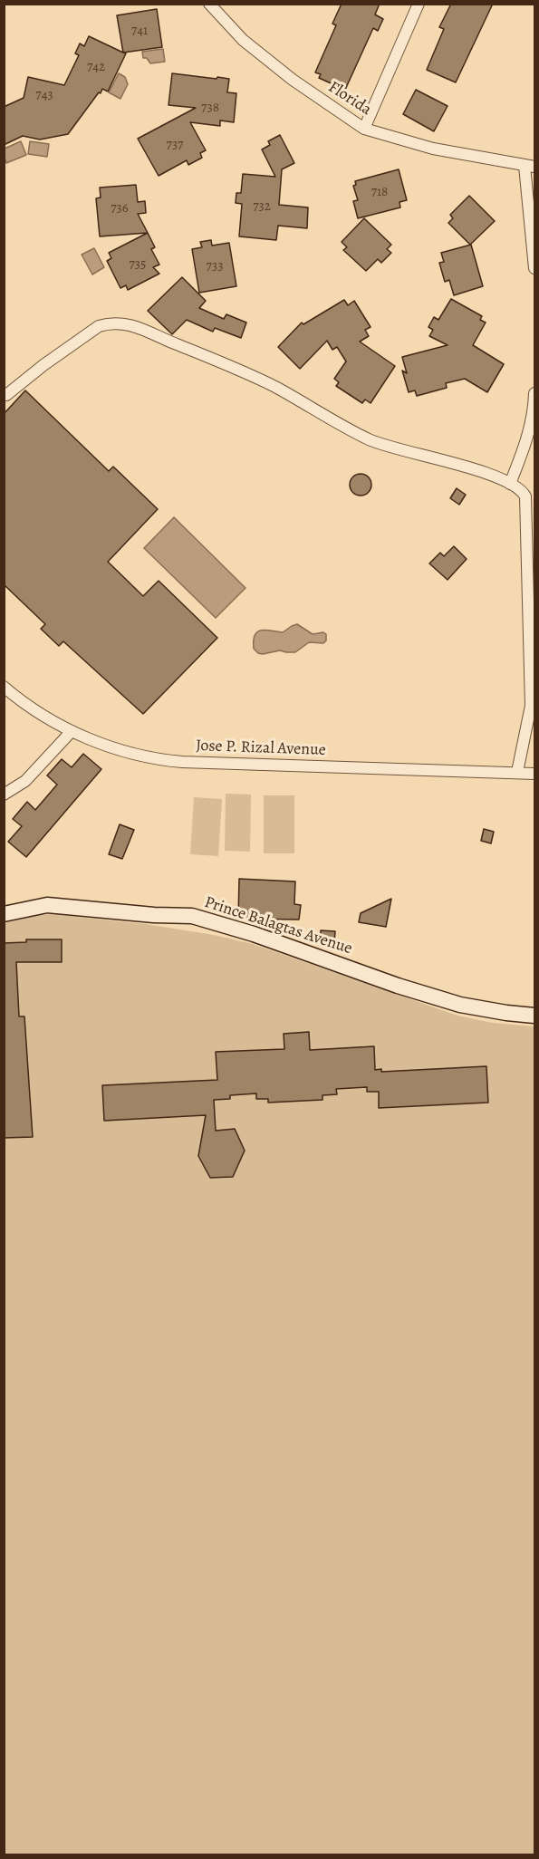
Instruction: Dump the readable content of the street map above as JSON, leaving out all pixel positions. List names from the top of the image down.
{
  "streets": {
    "main road": ["Prince Balagtas Avenue"],
    "street": ["Florida", "Jose P. Rizal Avenue"]
  },
  "house_numbers": [
    "741",
    "742",
    "743",
    "738",
    "737",
    "718",
    "732",
    "736",
    "735",
    "733"
  ]
}
